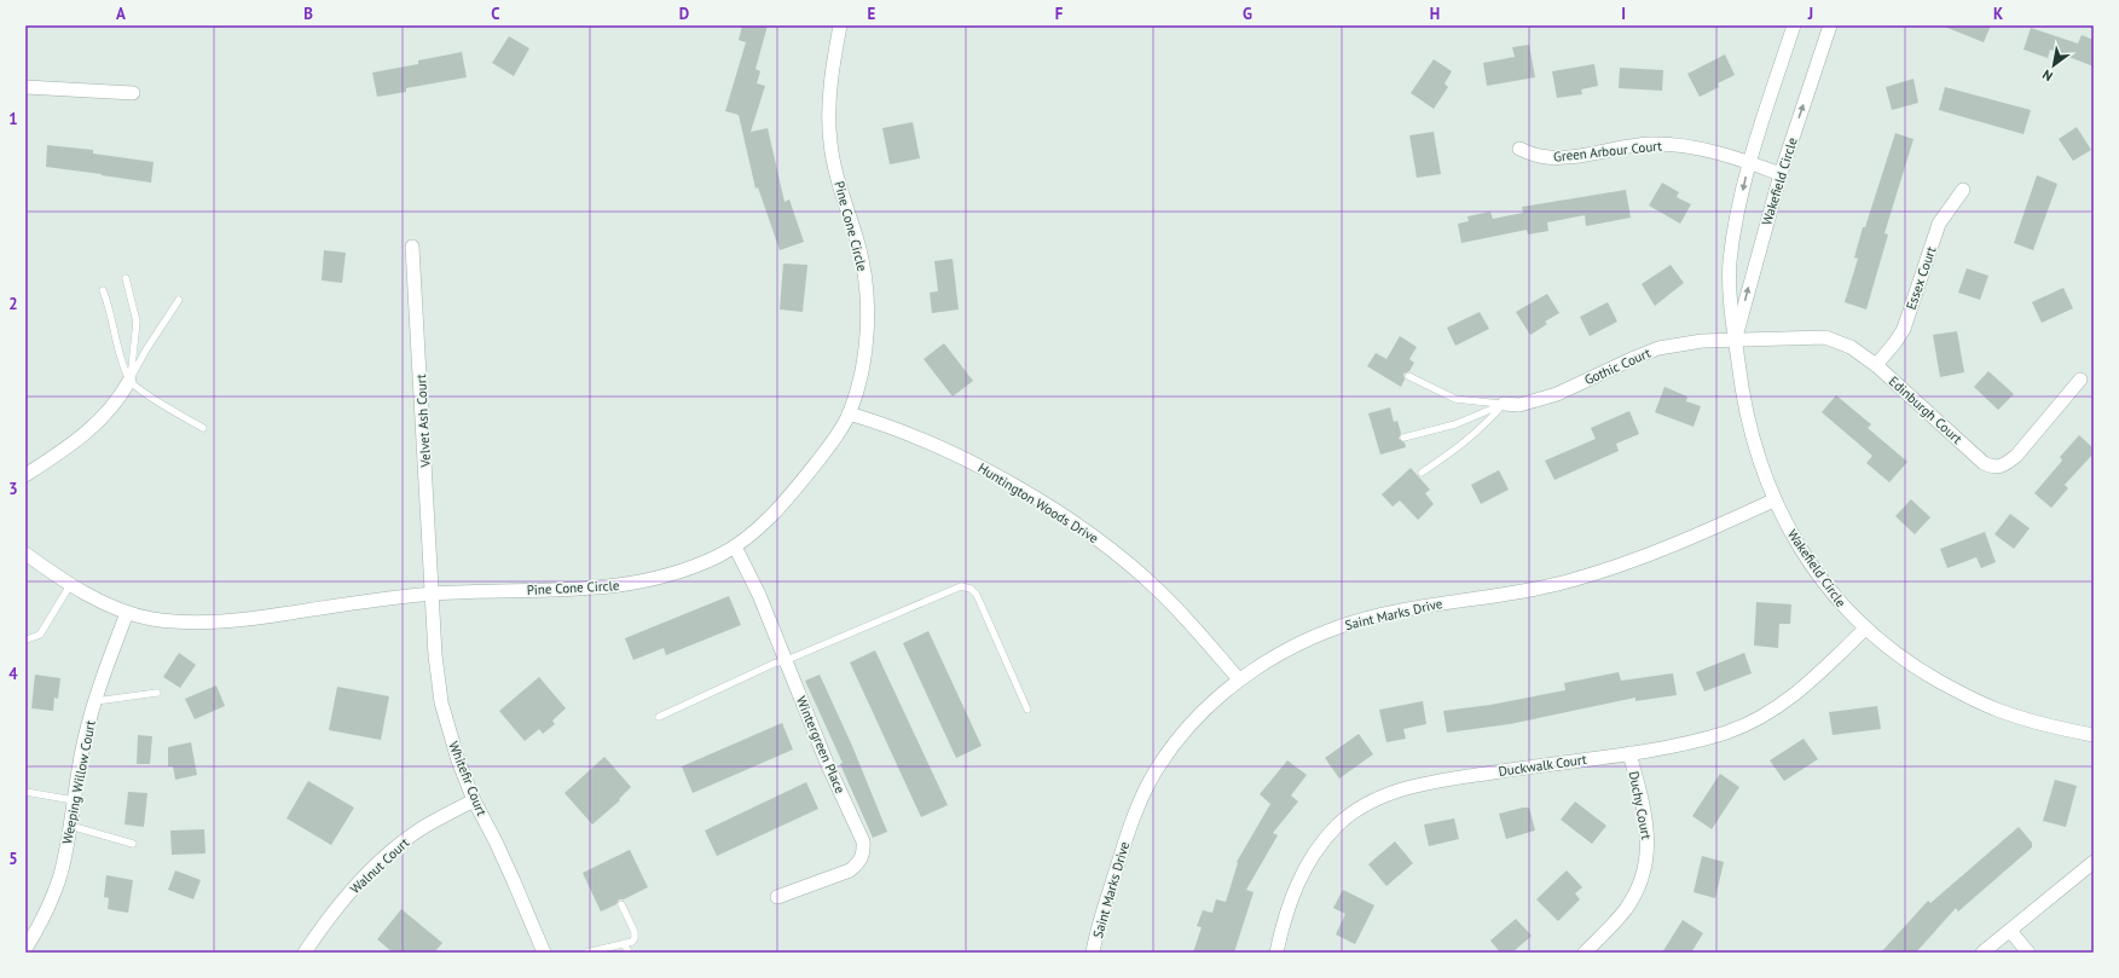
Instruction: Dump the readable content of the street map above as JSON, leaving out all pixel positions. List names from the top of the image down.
{
  "streets": {
    "street": [
      "Green Arbour Court",
      "Wakefield Circle",
      "Pine Cone Circle",
      "Essex Court",
      "Gothic Court",
      "Edinburgh Court",
      "Velvet Ash Court",
      "Huntington Woods Drive",
      "Saint Marks Drive",
      "Wintergreen Place",
      "Duckwalk Court",
      "Whitefir Court",
      "Weeping Willow Court",
      "Duchy Court",
      "Walnut Court"
    ]
  },
  "crossings": [
    ["Green Arbour Court", "Wakefield Circle"],
    ["Wakefield Circle", "Gothic Court"],
    ["Wakefield Circle", "Edinburgh Court"],
    ["Wakefield Circle", "Saint Marks Drive"],
    ["Wakefield Circle", "Duckwalk Court"],
    ["Pine Cone Circle", "Velvet Ash Court"],
    ["Pine Cone Circle", "Huntington Woods Drive"],
    ["Pine Cone Circle", "Wintergreen Place"],
    ["Pine Cone Circle", "Whitefir Court"],
    ["Pine Cone Circle", "Weeping Willow Court"],
    ["Essex Court", "Edinburgh Court"],
    ["Gothic Court", "Edinburgh Court"],
    ["Velvet Ash Court", "Whitefir Court"],
    ["Huntington Woods Drive", "Saint Marks Drive"],
    ["Duckwalk Court", "Duchy Court"],
    ["Whitefir Court", "Walnut Court"]
  ],
  "north": "bottom left",
  "grid": {
    "columns": [
      "A",
      "B",
      "C",
      "D",
      "E",
      "F",
      "G",
      "H",
      "I",
      "J",
      "K"
    ],
    "rows": [
      "1",
      "2",
      "3",
      "4",
      "5"
    ]
  }
}
